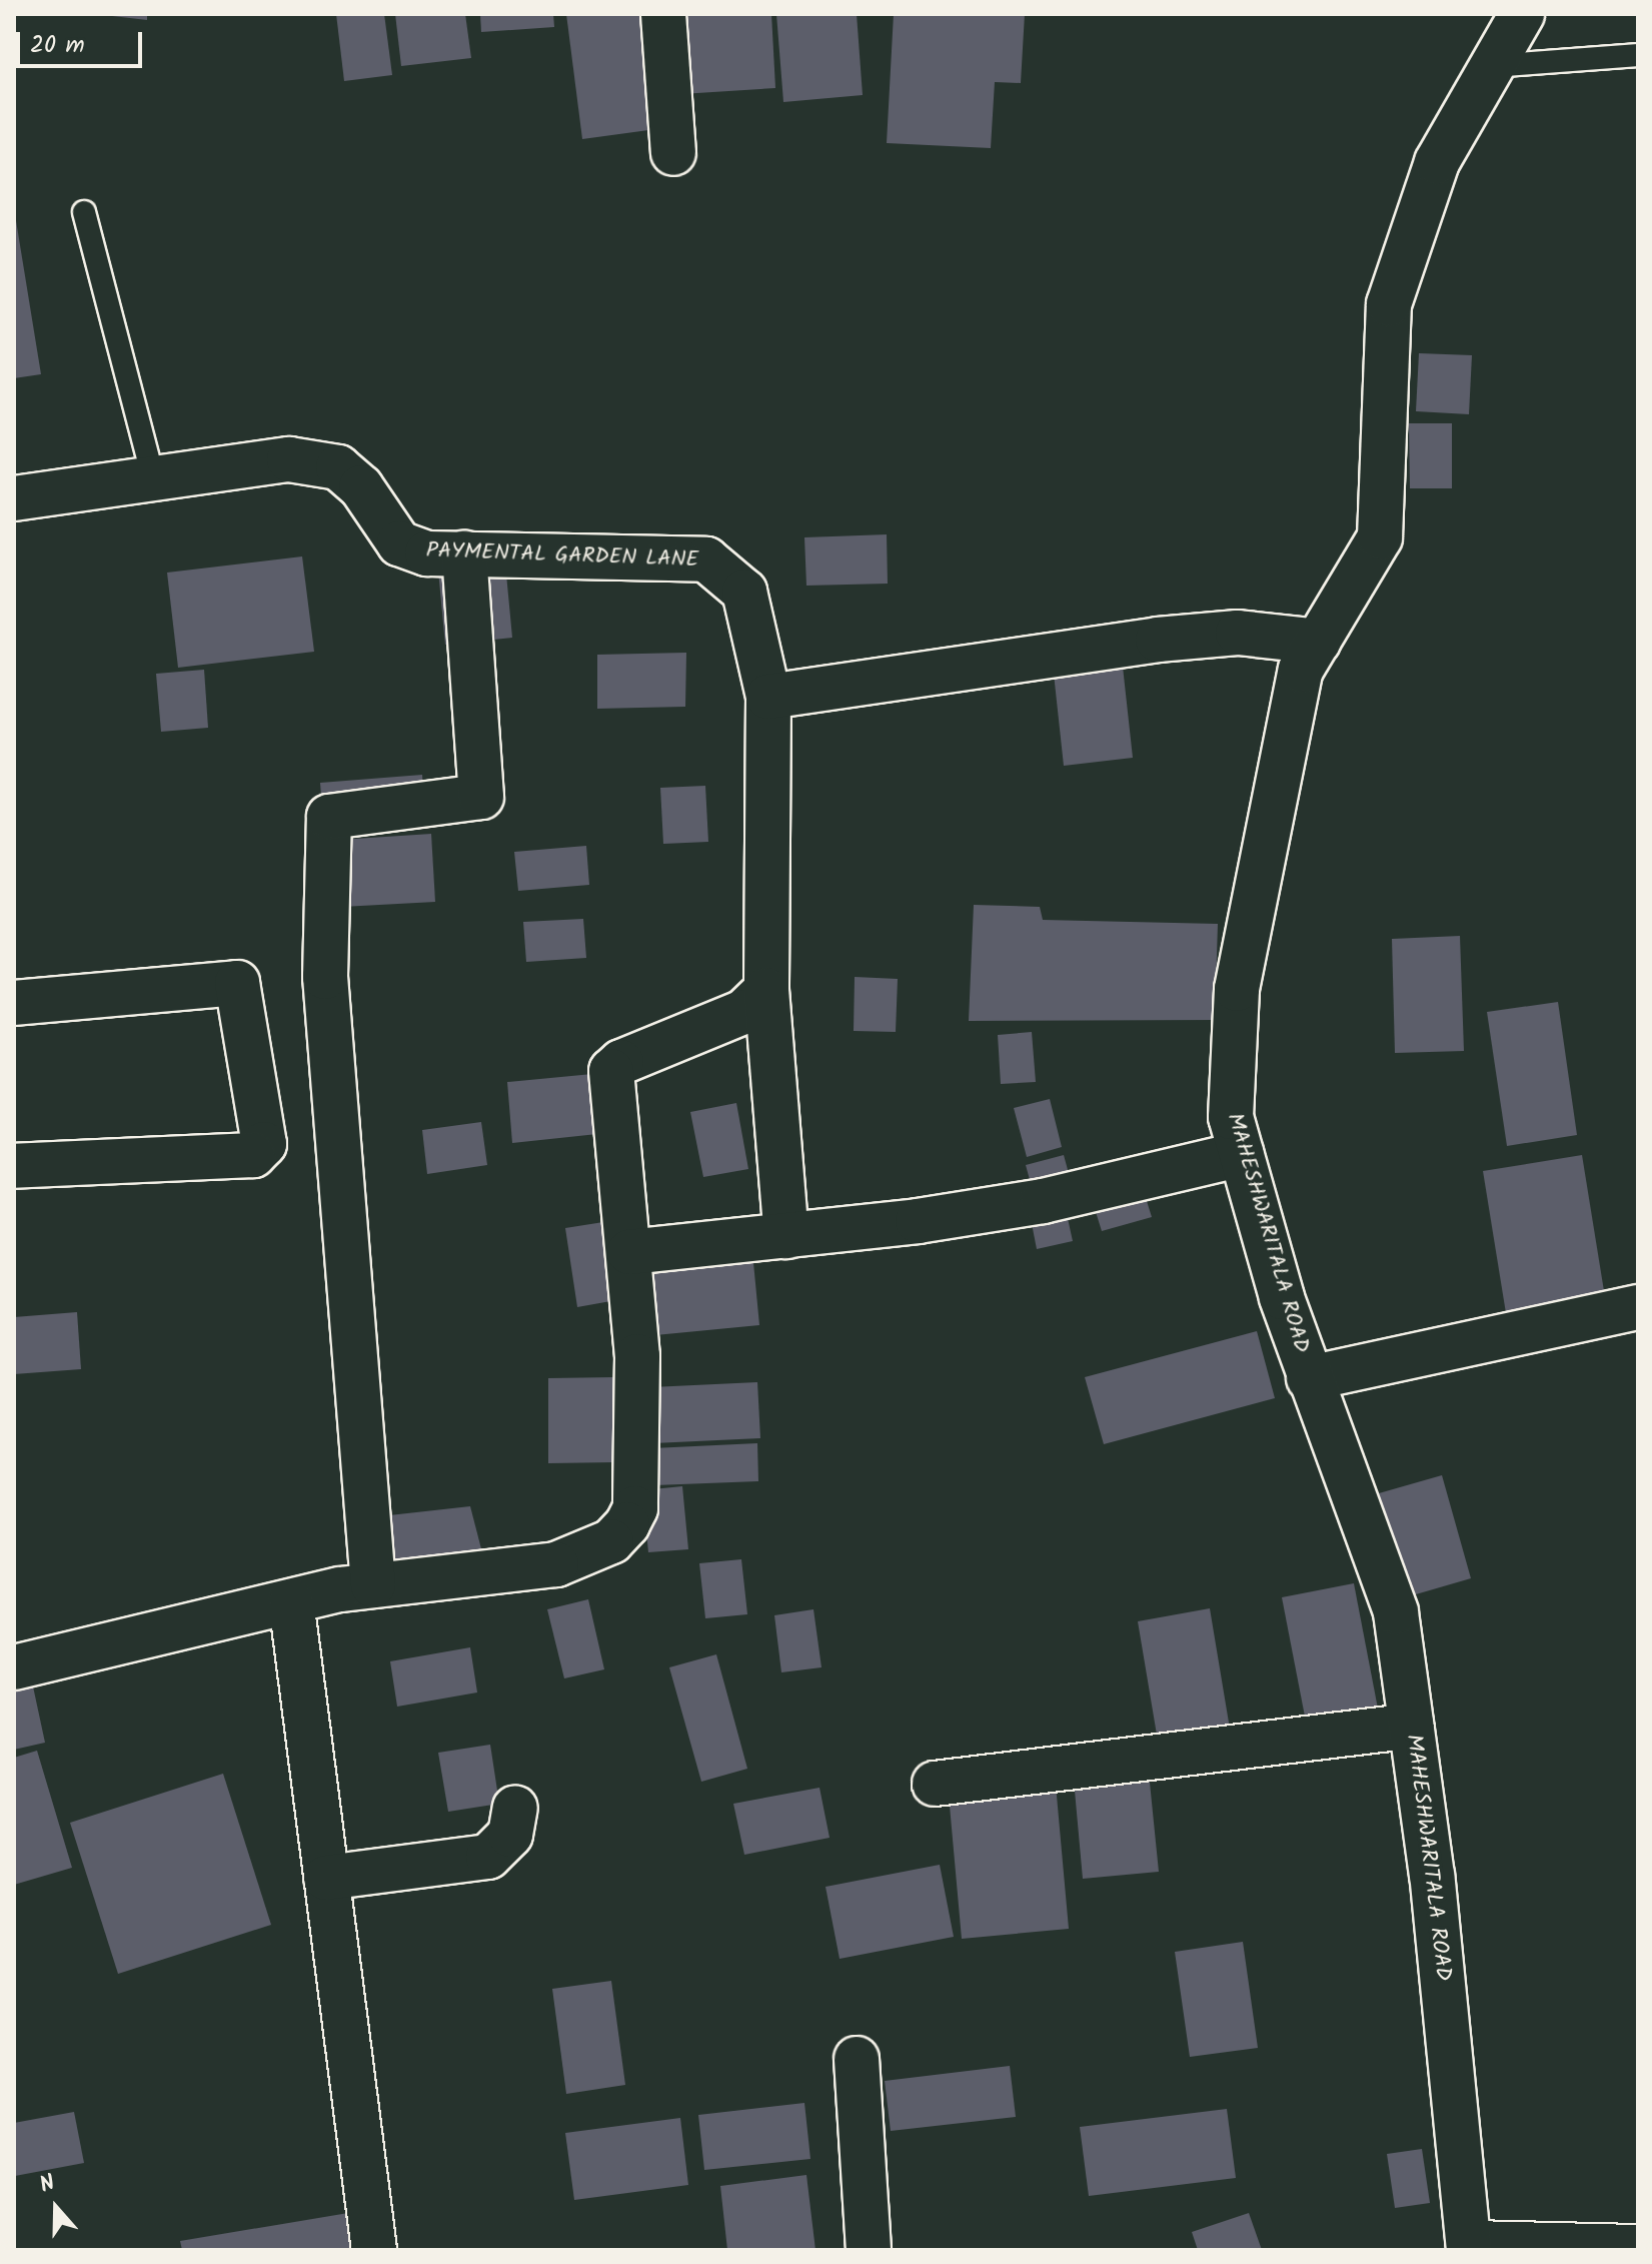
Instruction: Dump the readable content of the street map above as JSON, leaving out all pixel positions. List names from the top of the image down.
{
  "streets": {
    "street": ["PAYMENTAL GARDEN LANE", "MAHESHWARITALA ROAD"]
  },
  "scale_bar": "20 m",
  "north": "top"
}
